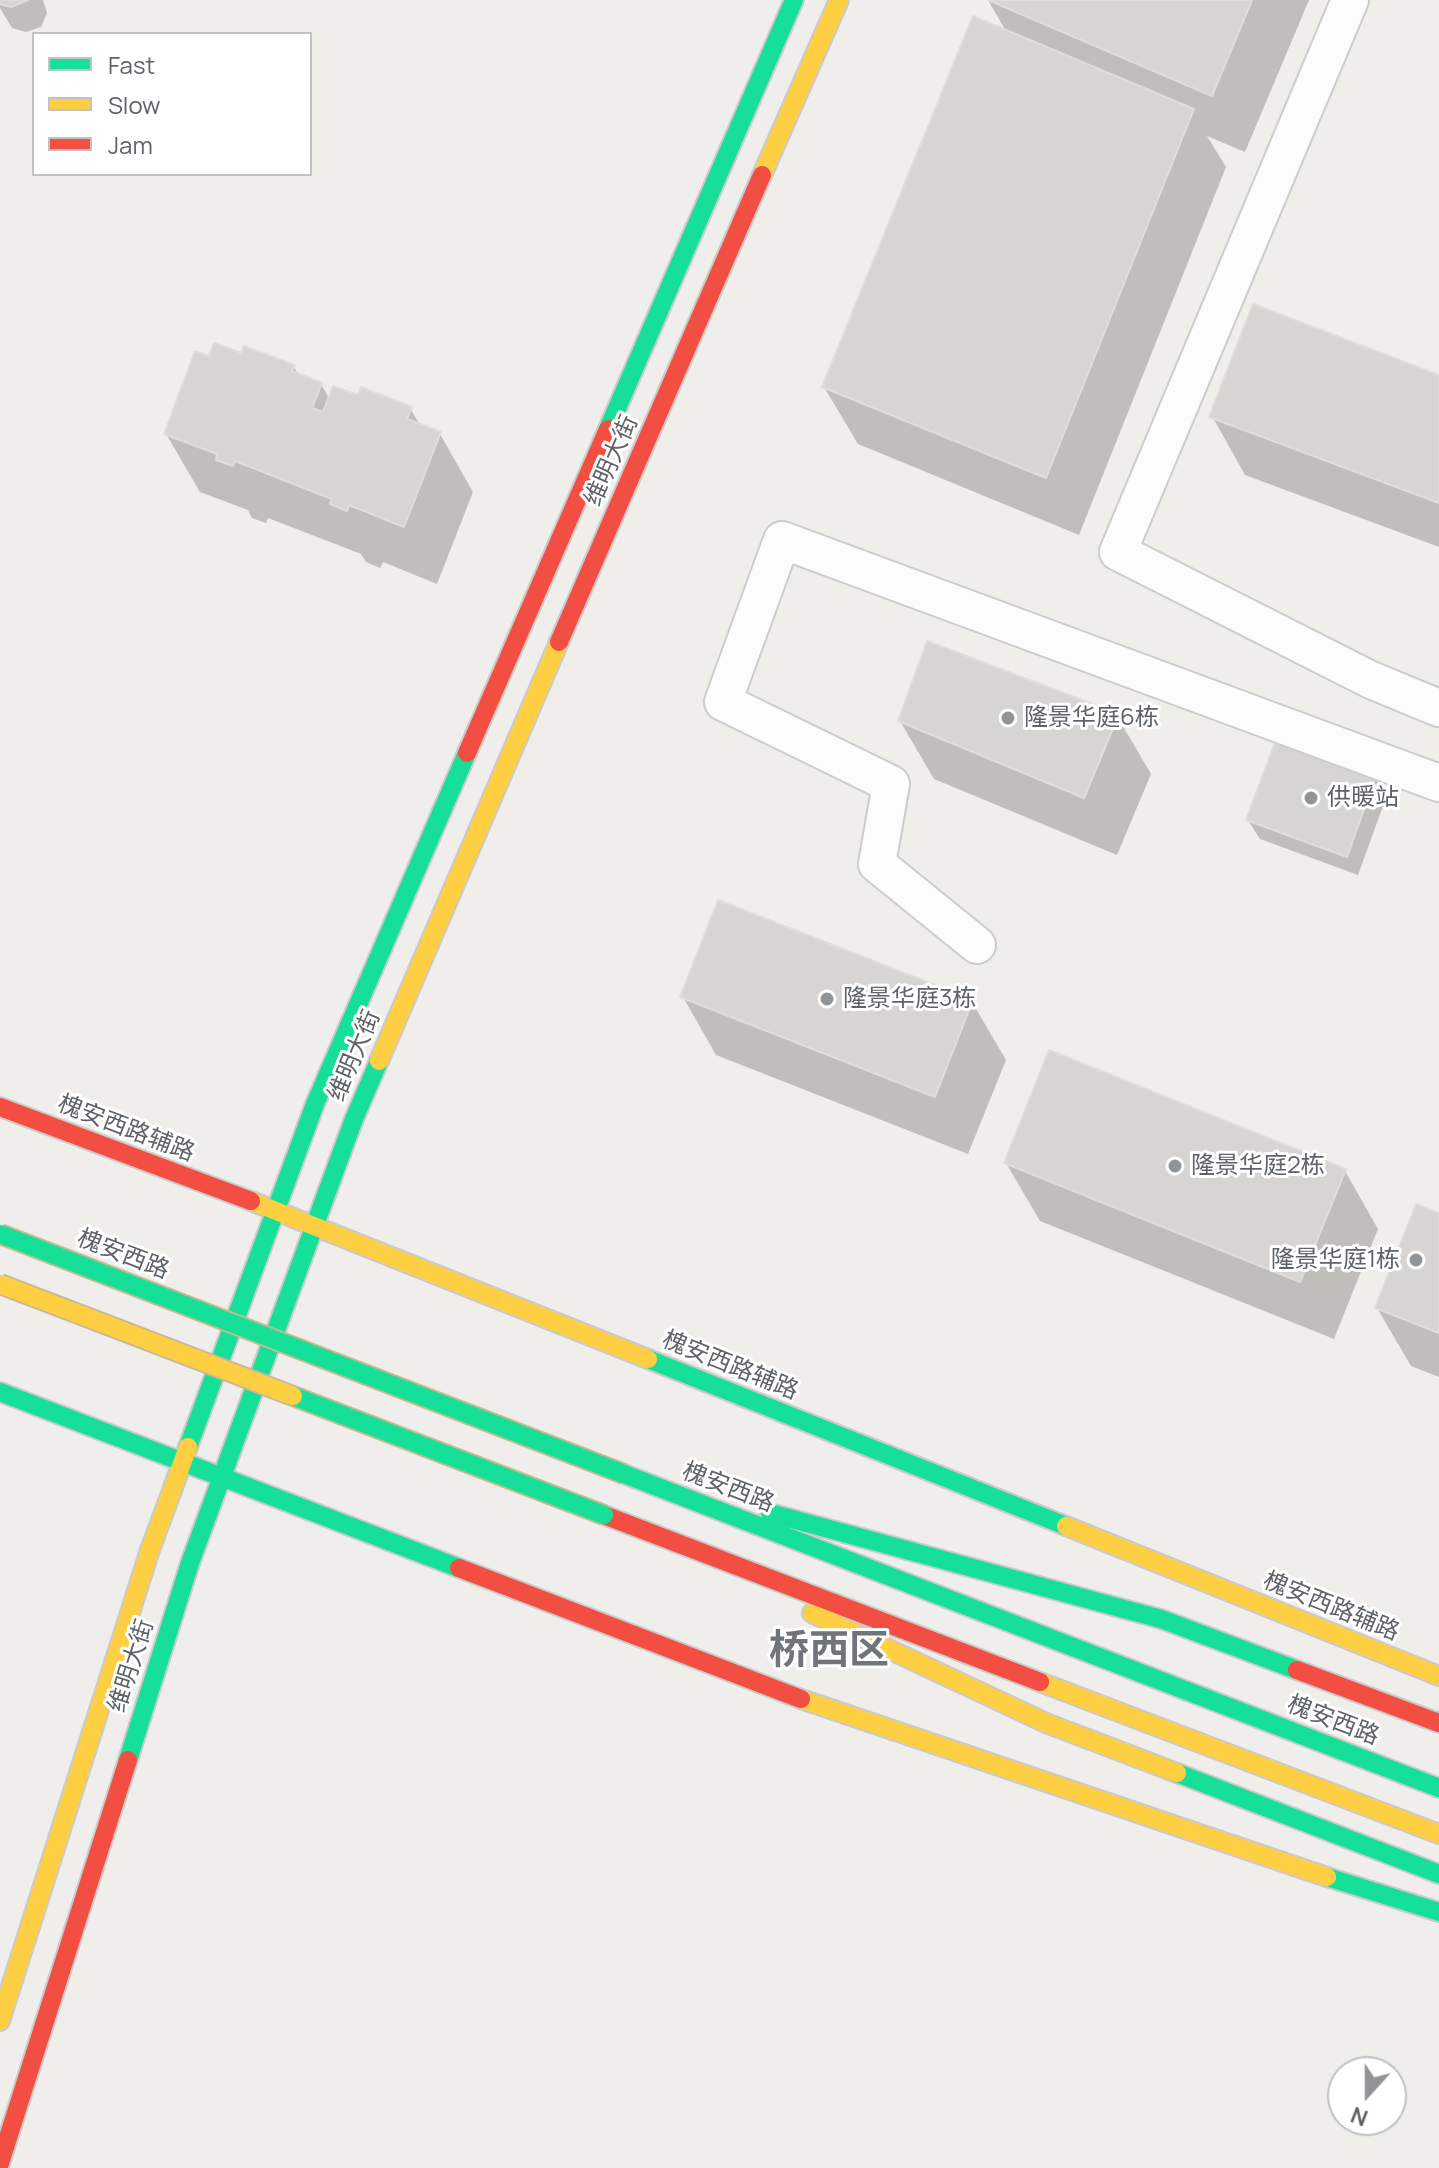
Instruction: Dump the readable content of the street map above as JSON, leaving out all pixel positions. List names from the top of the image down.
{
  "streets": {
    "main road": ["维明大街", "槐安西路辅路", "槐安西路"]
  },
  "crossings": [
    ["维明大街", "槐安西路辅路"]
  ],
  "districts": ["桥西区"],
  "places": [
    "隆景华庭6栋",
    "供暖站",
    "隆景华庭3栋",
    "隆景华庭2栋",
    "隆景华庭1栋"
  ],
  "legend": ["Fast", "Slow", "Jam"],
  "north": "bottom"
}
